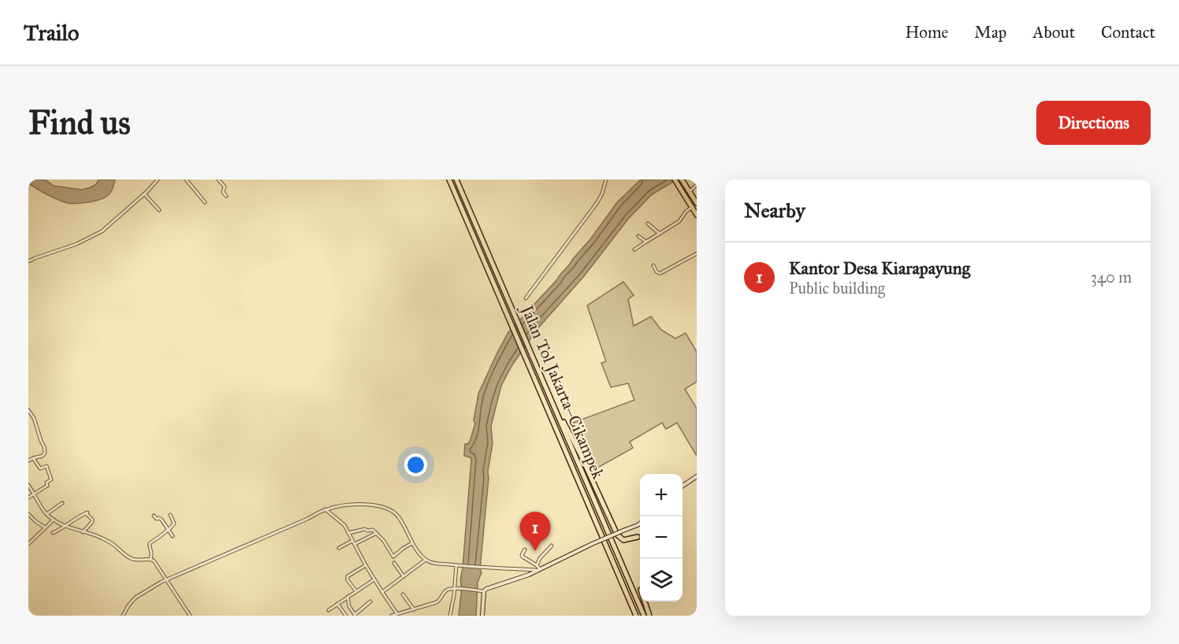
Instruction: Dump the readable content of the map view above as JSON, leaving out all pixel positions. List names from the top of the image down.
{
  "streets": {
    "highway": ["Jalan Tol Jakarta–Cikampek"]
  },
  "page": {
    "header": "Trailo",
    "nav": [
      "Home",
      "Map",
      "About",
      "Contact"
    ],
    "buttons": "Directions",
    "title": "Find us",
    "heading": "Nearby",
    "list": [
      {
        "mark": "1",
        "name": "Kantor Desa Kiarapayung",
        "note": "Public building",
        "value": "340 m"
      }
    ],
    "map_buttons": ["+", "−"],
    "pins": "1"
  }
}
